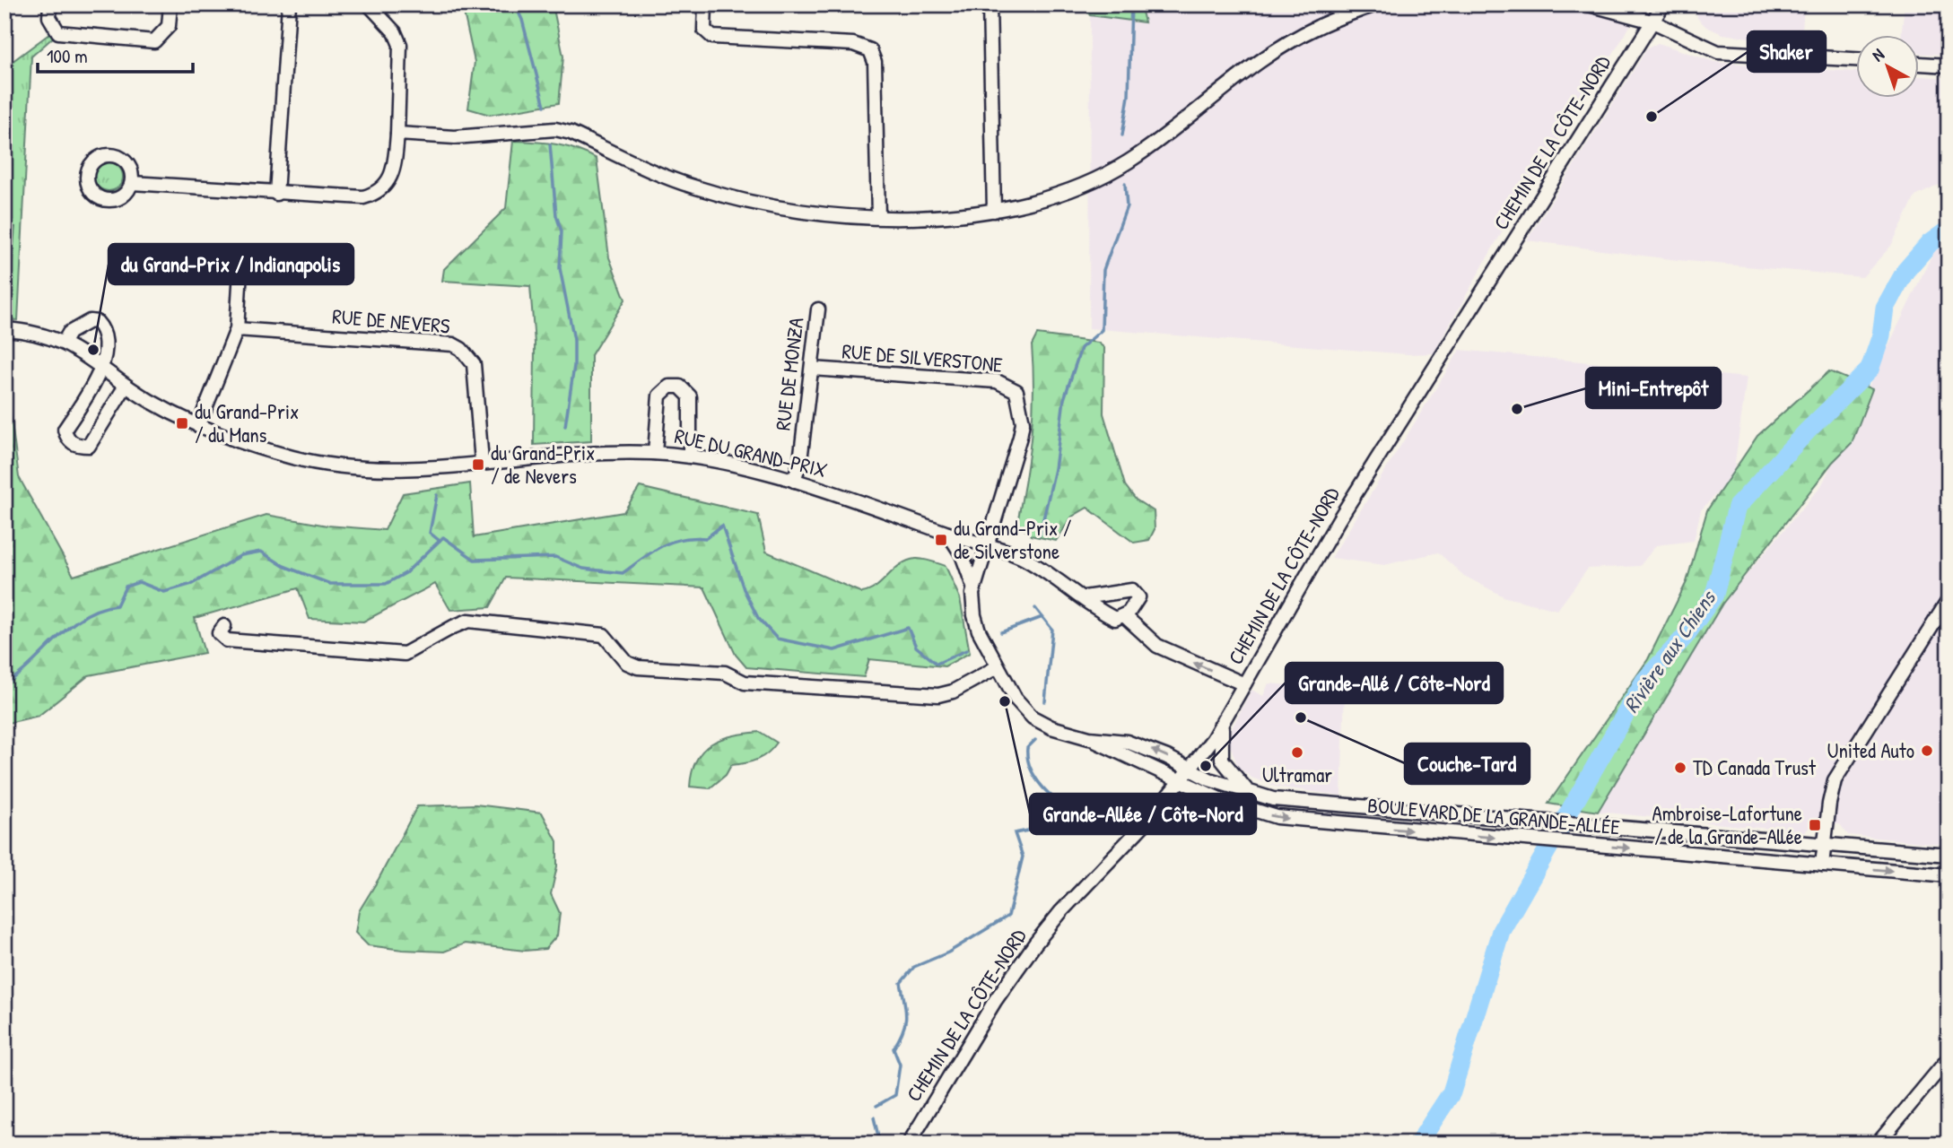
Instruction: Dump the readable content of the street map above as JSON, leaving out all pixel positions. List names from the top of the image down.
{
  "streets": {
    "street": [
      "CHEMIN DE LA CÔTE-NORD",
      "RUE DE NEVERS",
      "RUE DE SILVERSTONE",
      "RUE DE MONZA",
      "RUE DU GRAND-PRIX",
      "BOULEVARD DE LA GRANDE-ALLÉE"
    ]
  },
  "crossings": [
    ["CHEMIN DE LA CÔTE-NORD", "BOULEVARD DE LA GRANDE-ALLÉE"],
    ["RUE DE NEVERS", "RUE DU GRAND-PRIX"],
    ["RUE DE SILVERSTONE", "RUE DE MONZA"],
    ["RUE DE SILVERSTONE", "RUE DU GRAND-PRIX"],
    ["RUE DE SILVERSTONE", "BOULEVARD DE LA GRANDE-ALLÉE"],
    ["RUE DE MONZA", "RUE DU GRAND-PRIX"],
    ["RUE DU GRAND-PRIX", "BOULEVARD DE LA GRANDE-ALLÉE"]
  ],
  "water": ["Rivière aux Chiens"],
  "places": {
    "other": [
      "Shaker",
      "du Grand-Prix / Indianapolis",
      "Mini-Entrepôt",
      "Grande-Allée / Côte-Nord",
      "Couche-Tard",
      "United Auto",
      "Ultramar",
      "Grande-Allé / Côte-Nord",
      "TD Canada Trust"
    ],
    "transit": [
      "du Grand-Prix / du Mans",
      "du Grand-Prix / de Nevers",
      "du Grand-Prix / de Silverstone",
      "Ambroise-Lafortune / de la Grande-Allée"
    ]
  },
  "scale_bar": "100 m",
  "north": "top left"
}
